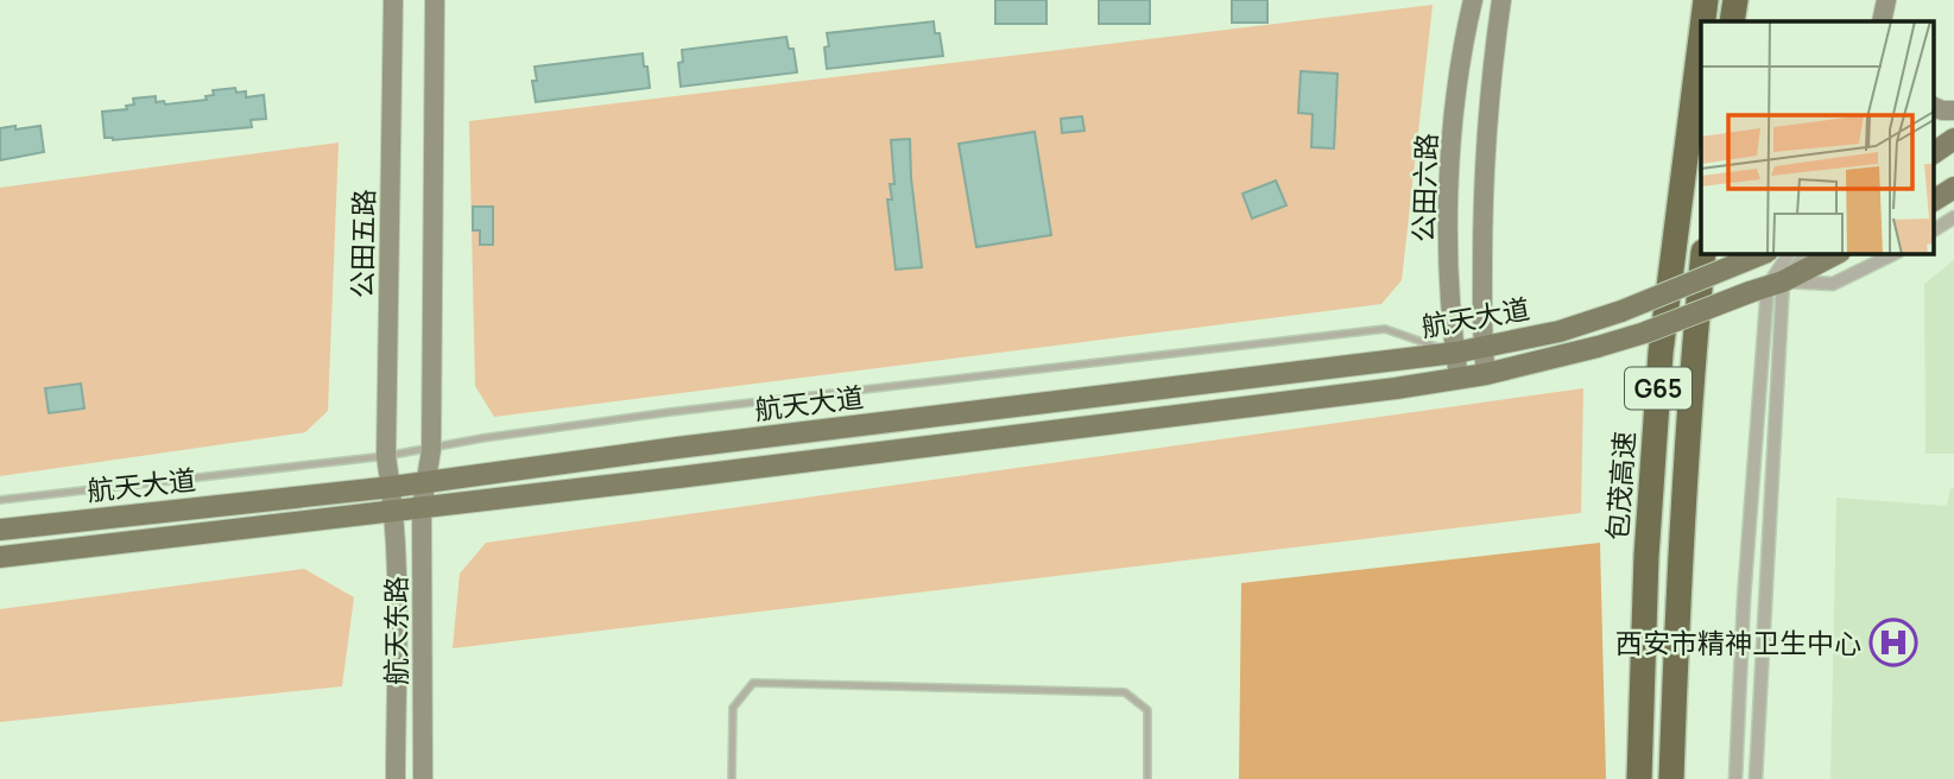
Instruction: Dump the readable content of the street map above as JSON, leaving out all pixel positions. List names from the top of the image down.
{
  "streets": {
    "highway": ["G65", "包茂高速"],
    "main road": [
      "公田六路",
      "公田五路",
      "航天大道",
      "航天东路"
    ]
  },
  "crossings": [
    ["公田六路", "航天大道"],
    ["公田五路", "航天大道"],
    ["公田五路", "航天东路"],
    ["航天大道", "航天东路"]
  ],
  "places": {
    "hospital": ["西安市精神卫生中心"]
  }
}
